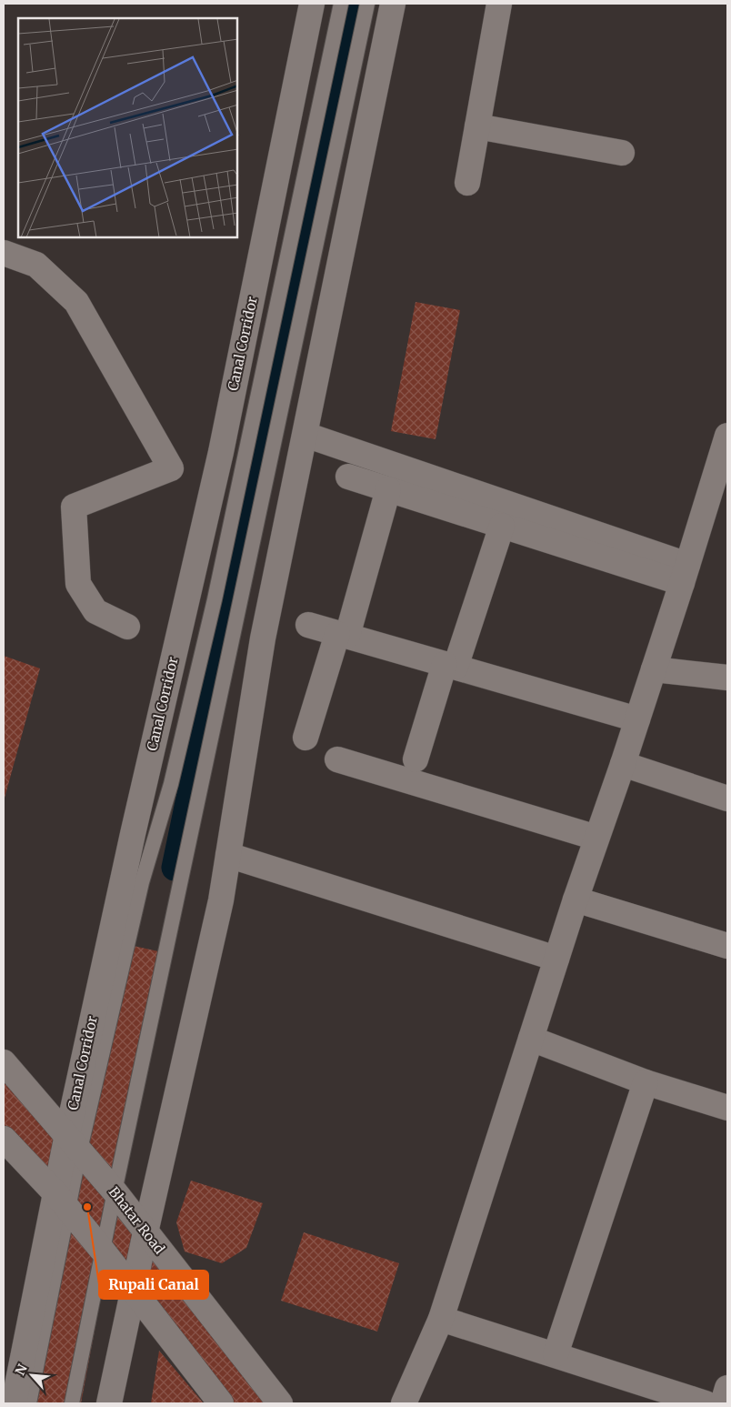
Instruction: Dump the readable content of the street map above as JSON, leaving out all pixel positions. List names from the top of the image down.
{
  "streets": {
    "street": ["Canal Corridor", "Bhatar Road"]
  },
  "crossings": [
    ["Canal Corridor", "Bhatar Road"]
  ],
  "places": ["Rupali Canal"],
  "north": "top left"
}
